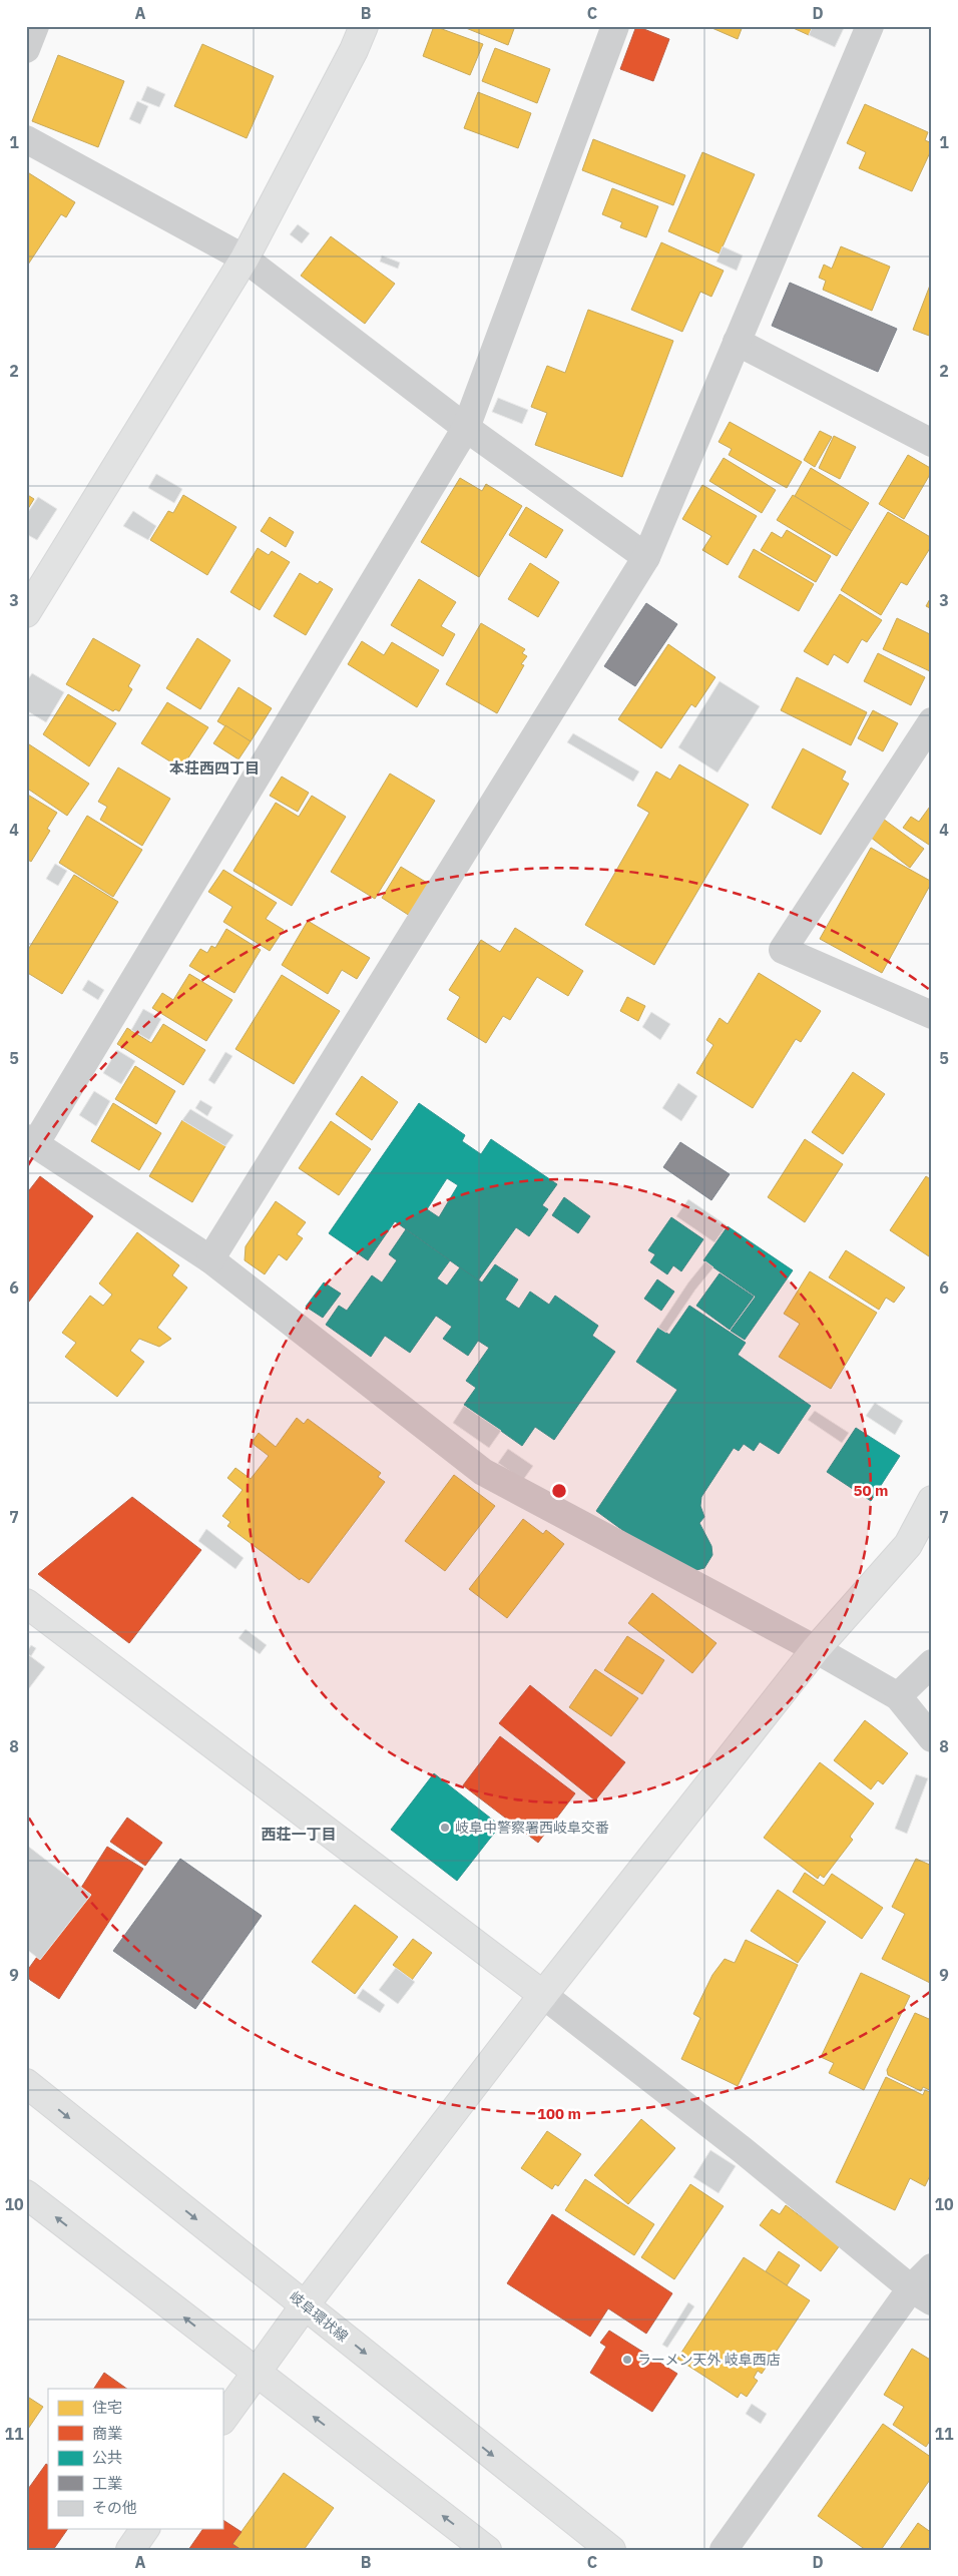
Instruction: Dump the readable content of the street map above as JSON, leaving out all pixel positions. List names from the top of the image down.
{
  "streets": {
    "street": ["岐阜環状線"]
  },
  "districts": ["本荘西四丁目", "西荘一丁目"],
  "places": ["岐阜中警察署西岐阜交番", "ラーメン天外 岐阜西店"],
  "legend": [
    "住宅",
    "商業",
    "公共",
    "工業",
    "その他"
  ],
  "grid": {
    "columns": [
      "A",
      "B",
      "C",
      "D"
    ],
    "rows": [
      "1",
      "2",
      "3",
      "4",
      "5",
      "6",
      "7",
      "8",
      "9",
      "10",
      "11"
    ]
  },
  "rings": ["50 m", "100 m"]
}
